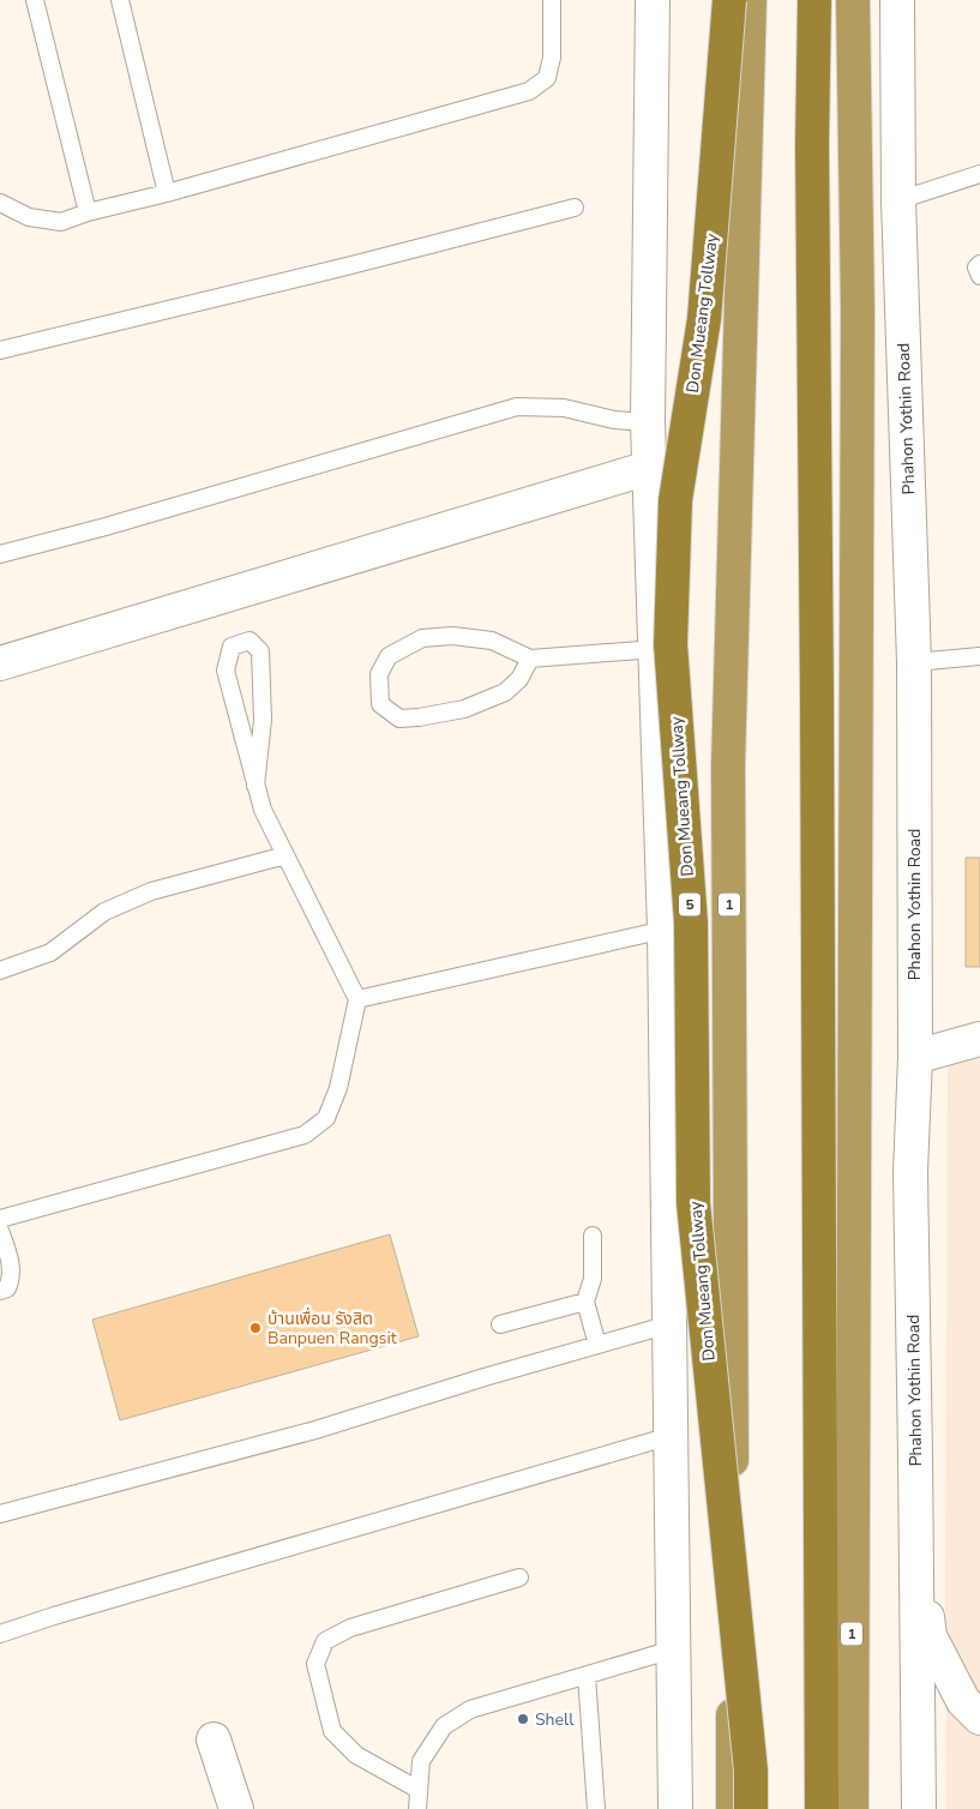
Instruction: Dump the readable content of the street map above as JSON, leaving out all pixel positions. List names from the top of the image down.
{
  "streets": {
    "highway": ["Don Mueang Tollway", "5", "1"],
    "main road": ["Phahon Yothin Road"]
  },
  "places": ["บ้านเพื่อน รังสิต Banpuen Rangsit", "Shell"]
}
